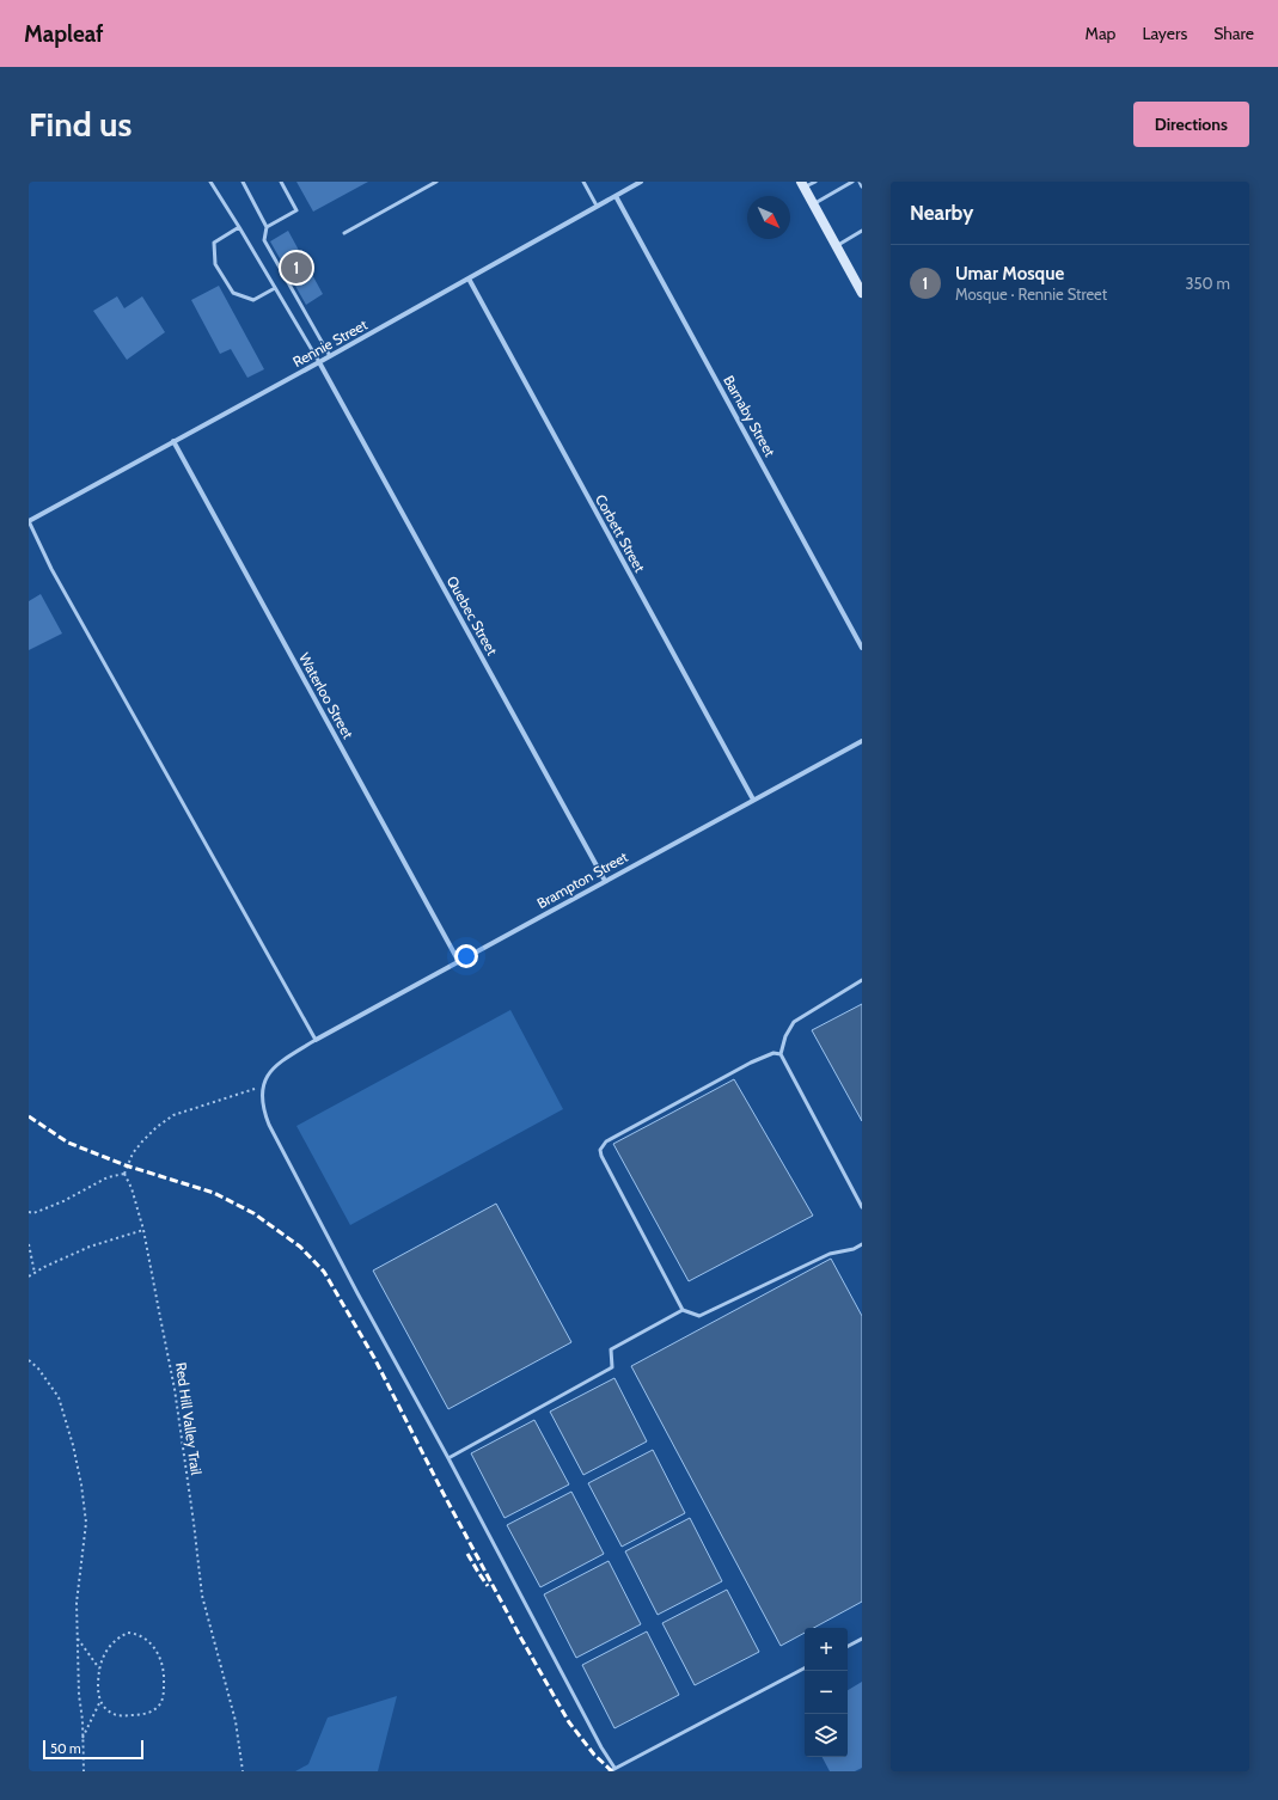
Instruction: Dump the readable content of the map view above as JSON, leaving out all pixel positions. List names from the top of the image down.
{
  "streets": {
    "street": [
      "Rennie Street",
      "Barnaby Street",
      "Corbett Street",
      "Quebec Street",
      "Waterloo Street",
      "Brampton Street"
    ],
    "path": ["Red Hill Valley Trail"]
  },
  "crossings": [
    ["Rennie Street", "Barnaby Street"],
    ["Rennie Street", "Corbett Street"],
    ["Rennie Street", "Quebec Street"],
    ["Rennie Street", "Waterloo Street"],
    ["Corbett Street", "Brampton Street"],
    ["Quebec Street", "Brampton Street"],
    ["Waterloo Street", "Brampton Street"]
  ],
  "scale_bar": "50 m",
  "north": "bottom right",
  "page": {
    "header": "Mapleaf",
    "nav": ["Map", "Layers", "Share"],
    "buttons": "Directions",
    "title": "Find us",
    "heading": "Nearby",
    "list": [
      {
        "mark": "1",
        "name": "Umar Mosque",
        "note": "Mosque · Rennie Street",
        "value": "350 m"
      }
    ],
    "pins": "1",
    "map_buttons": ["+", "−"],
    "scale": "50 m"
  }
}
